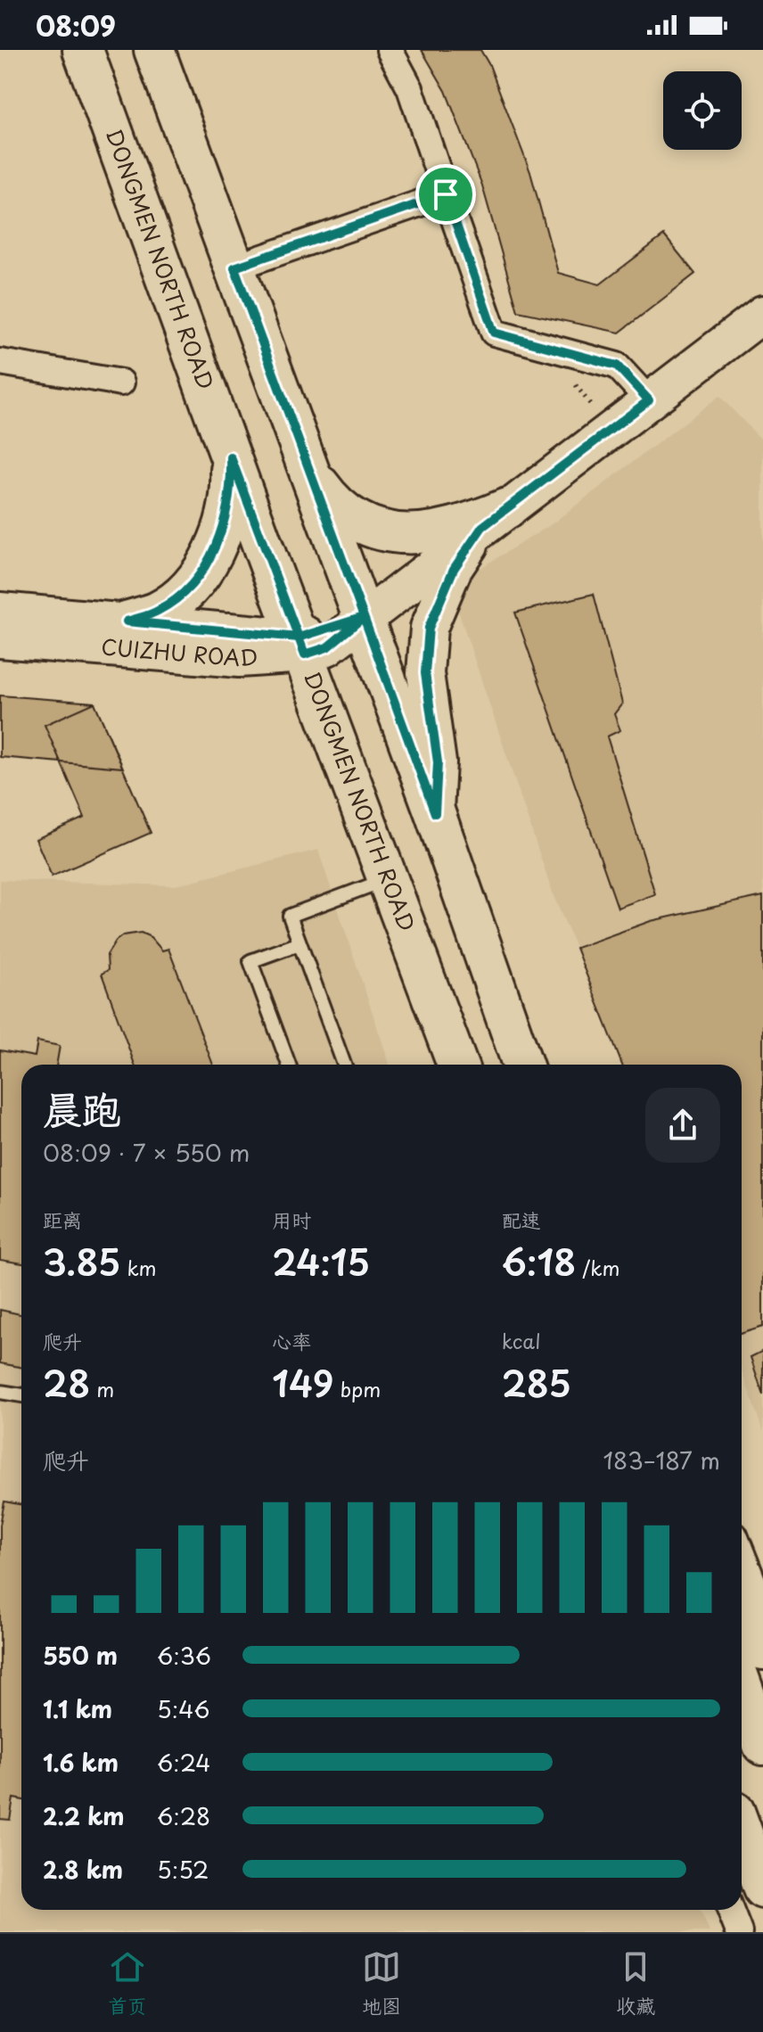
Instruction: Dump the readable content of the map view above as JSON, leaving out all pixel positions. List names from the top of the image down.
{
  "streets": {
    "main road": ["DONGMEN NORTH ROAD"],
    "street": ["CUIZHU ROAD"]
  },
  "crossings": [
    ["DONGMEN NORTH ROAD", "CUIZHU ROAD"]
  ],
  "page": {
    "status": "08:09",
    "heading": ["晨跑", "08:09 · 7 × 550 m"],
    "stats": [
      ["距离", "3.85 km"],
      ["用时", "24:15"],
      ["配速", "6:18 /km"],
      ["爬升", "28 m"],
      ["心率", "149 bpm"],
      ["kcal", "285"]
    ],
    "chart": ["爬升", "183–187 m"],
    "list": [
      {
        "name": "550 m",
        "note": "6:36"
      },
      {
        "name": "1.1 km",
        "note": "5:46"
      },
      {
        "name": "1.6 km",
        "note": "6:24"
      },
      {
        "name": "2.2 km",
        "note": "6:28"
      },
      {
        "name": "2.8 km",
        "note": "5:52"
      }
    ],
    "tabs": ["首页", "地图", "收藏"]
  }
}
